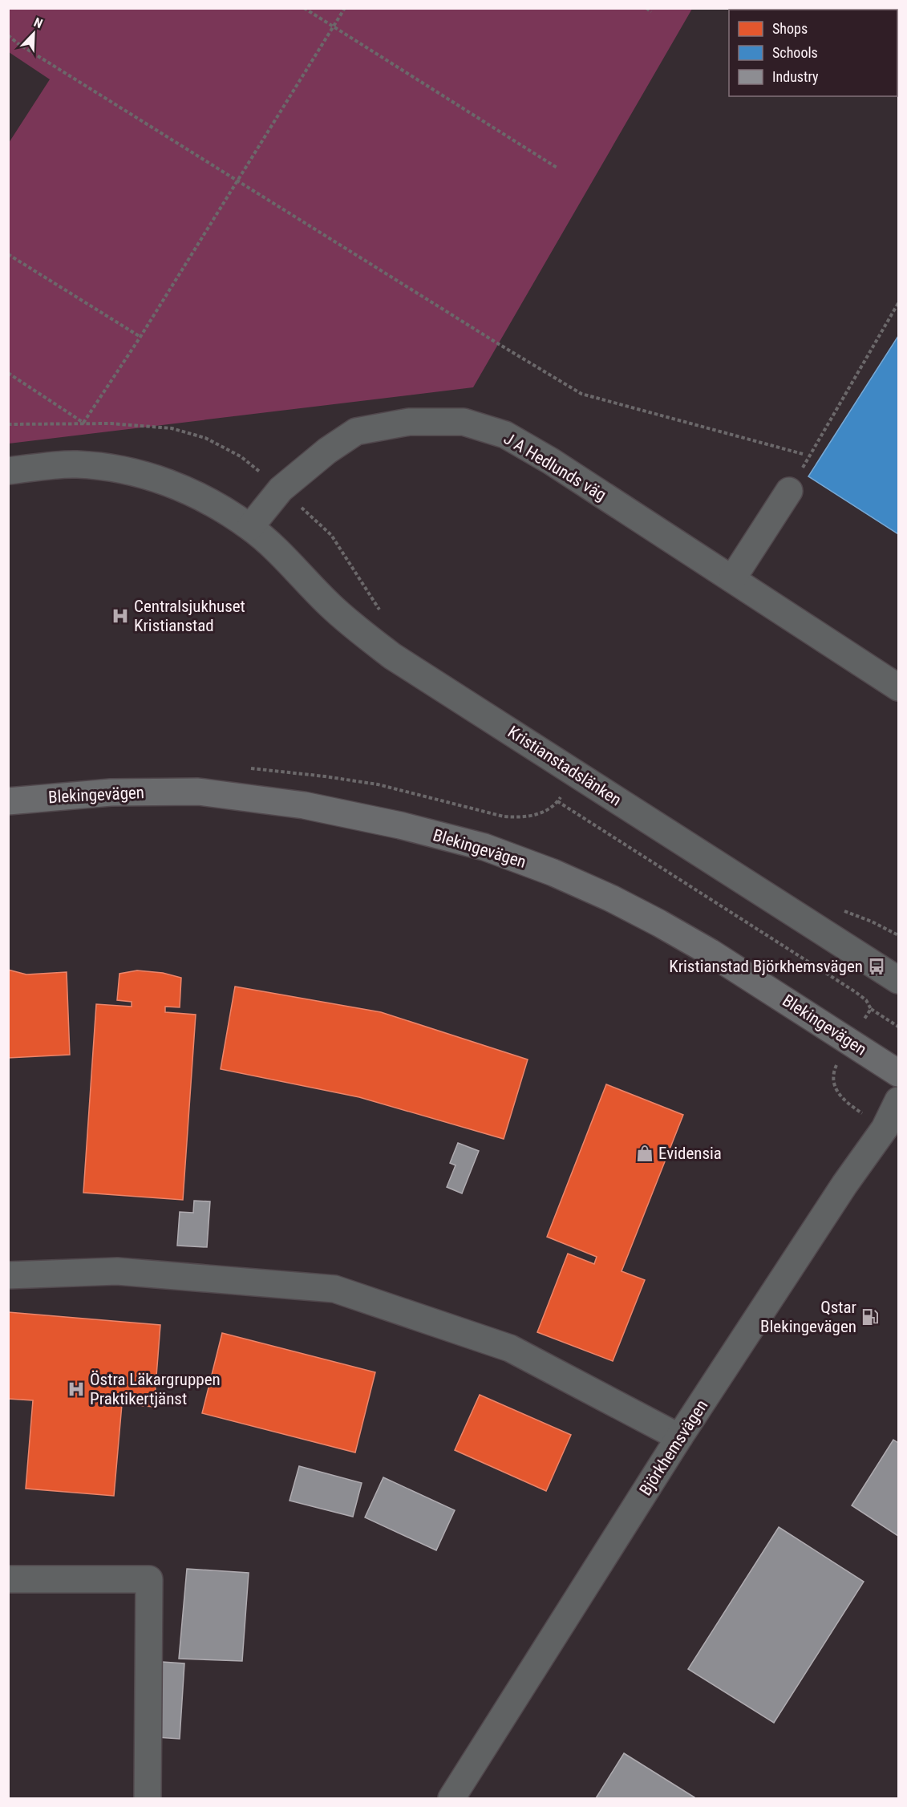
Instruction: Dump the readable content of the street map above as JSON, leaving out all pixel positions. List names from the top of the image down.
{
  "streets": {
    "main road": ["Blekingevägen"],
    "street": ["J A Hedlunds väg", "Kristianstadslänken", "Björkhemsvägen"]
  },
  "crossings": [
    ["J A Hedlunds väg", "Kristianstadslänken"]
  ],
  "places": {
    "hospital": ["Centralsjukhuset Kristianstad", "Östra Läkargruppen Praktikertjänst"],
    "bus stop": ["Kristianstad Björkhemsvägen"],
    "shop": ["Evidensia"],
    "fuel station": ["Qstar Blekingevägen"]
  },
  "legend": ["Shops", "Schools", "Industry"],
  "north": "top right"
}
